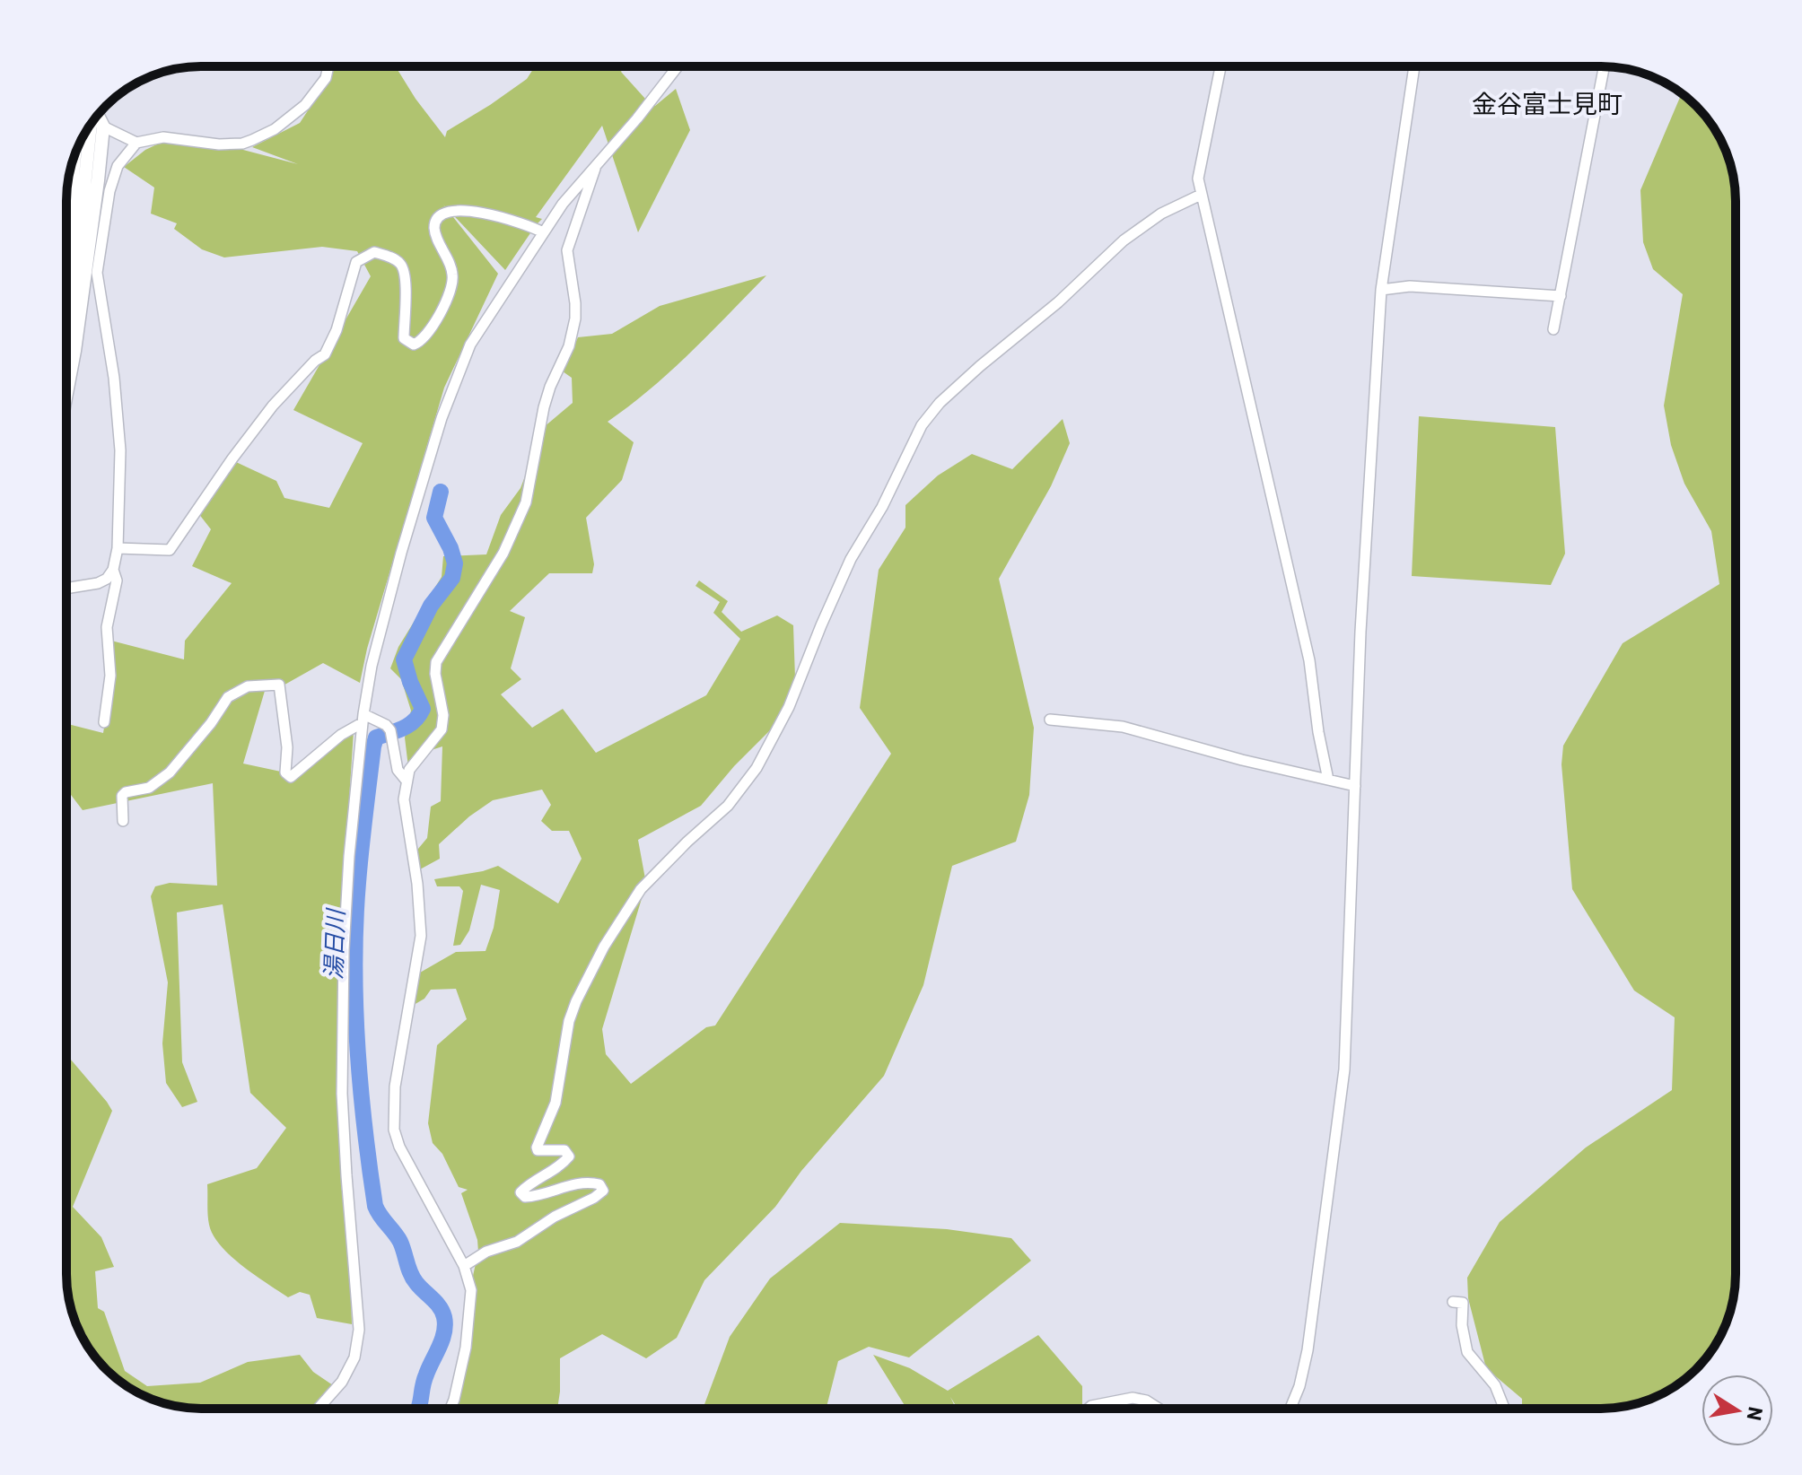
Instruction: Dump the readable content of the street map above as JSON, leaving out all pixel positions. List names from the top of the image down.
{
  "districts": ["金谷富士見町"],
  "water": ["湯日川"],
  "north": "right"
}
